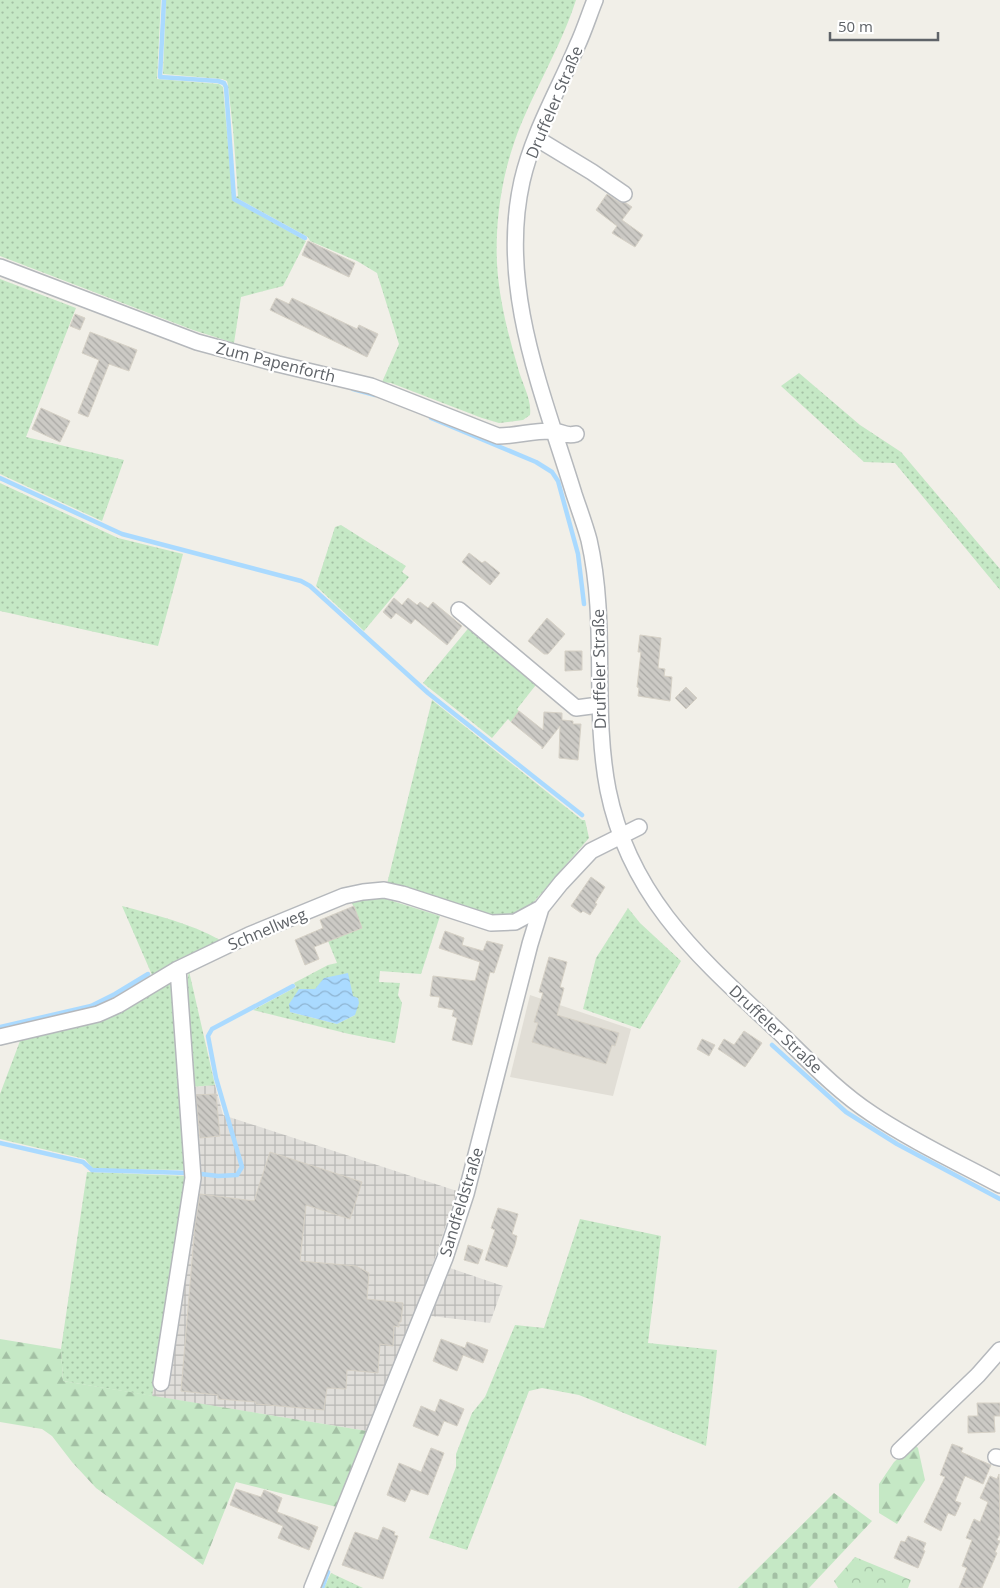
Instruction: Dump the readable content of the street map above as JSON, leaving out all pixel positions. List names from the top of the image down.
{
  "streets": {
    "street": [
      "Druffeler Straße",
      "Zum Papenforth",
      "Schnellweg",
      "Sandfeldstraße"
    ]
  },
  "crossings": [
    ["Druffeler Straße", "Zum Papenforth"],
    ["Druffeler Straße", "Sandfeldstraße"],
    ["Schnellweg", "Sandfeldstraße"]
  ],
  "scale_bar": "50 m"
}
